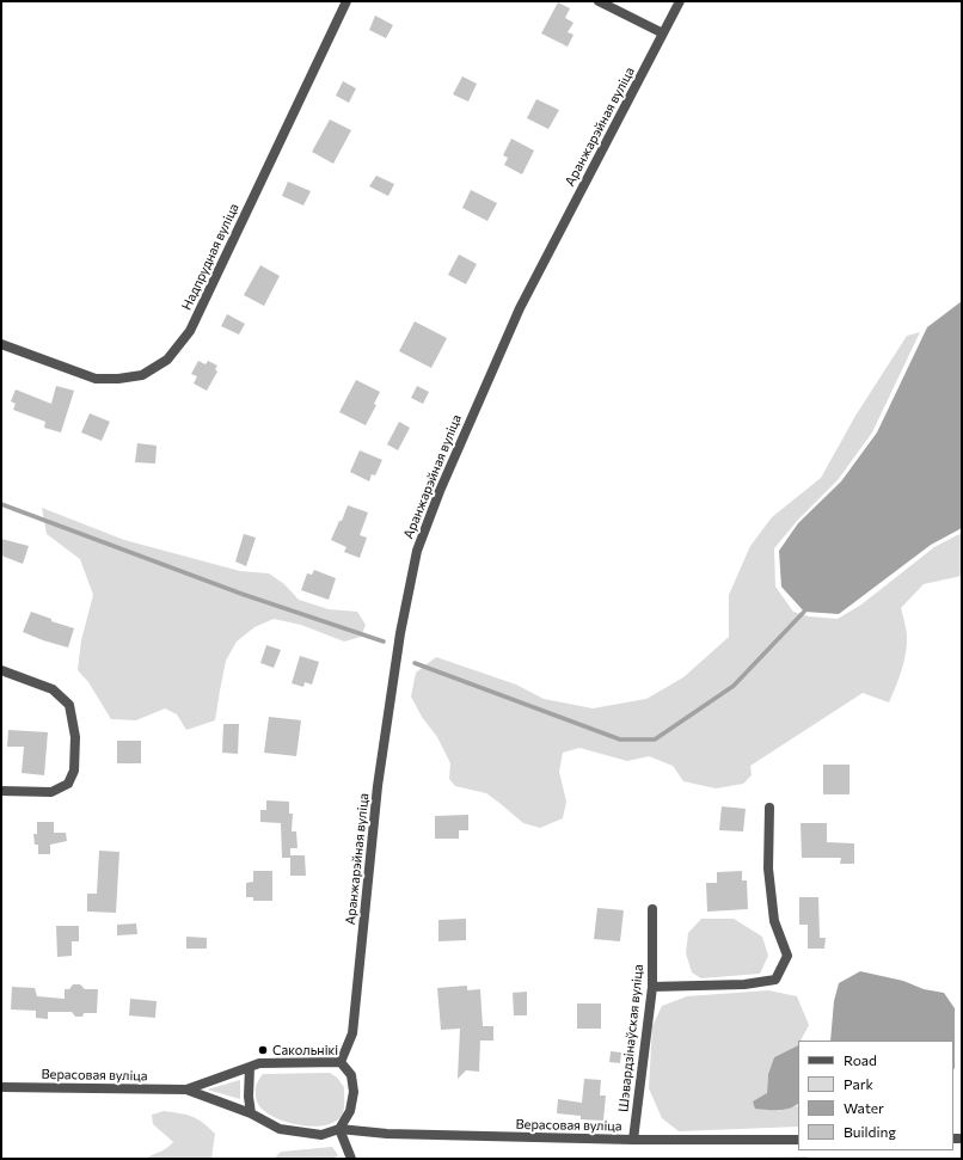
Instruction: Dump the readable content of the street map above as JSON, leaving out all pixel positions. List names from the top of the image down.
{
  "streets": {
    "street": [
      "Аранжарэйная вуліца",
      "Надпрудная вуліца",
      "Шэвардзінаўская вуліца",
      "Верасовая вуліца"
    ]
  },
  "crossings": [
    ["Аранжарэйная вуліца", "Верасовая вуліца"],
    ["Шэвардзінаўская вуліца", "Верасовая вуліца"]
  ],
  "places": ["Сакольнікі"],
  "legend": [
    "Road",
    "Park",
    "Water",
    "Building"
  ]
}
